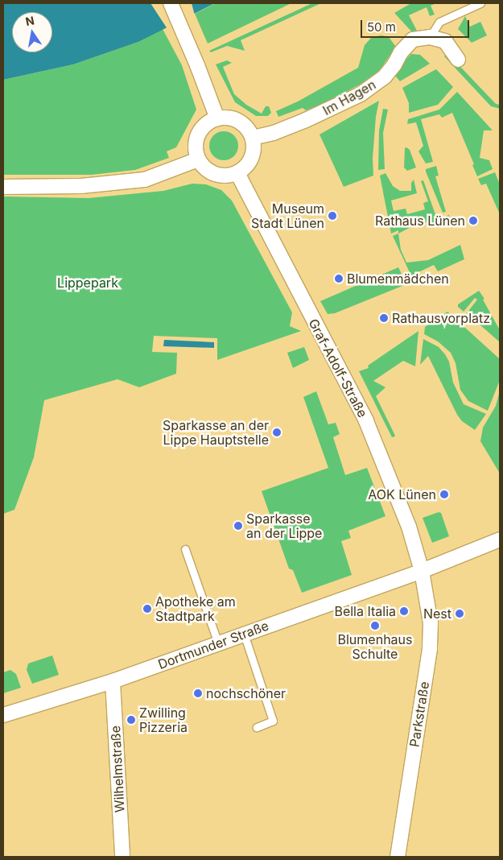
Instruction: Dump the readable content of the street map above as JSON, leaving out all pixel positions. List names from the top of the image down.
{
  "streets": {
    "street": [
      "Im Hagen",
      "Graf-Adolf-Straße",
      "Dortmunder Straße",
      "Parkstraße",
      "Wilhelmstraße"
    ]
  },
  "crossings": [
    ["Im Hagen", "Graf-Adolf-Straße"],
    ["Graf-Adolf-Straße", "Dortmunder Straße"],
    ["Graf-Adolf-Straße", "Parkstraße"],
    ["Dortmunder Straße", "Parkstraße"],
    ["Dortmunder Straße", "Wilhelmstraße"]
  ],
  "parks": ["Lippepark"],
  "places": [
    "Museum Stadt Lünen",
    "Rathaus Lünen",
    "Blumenmädchen",
    "Rathausvorplatz",
    "Sparkasse an der Lippe Hauptstelle",
    "AOK Lünen",
    "Sparkasse an der Lippe",
    "Apotheke am Stadtpark",
    "Bella Italia",
    "Nest",
    "Blumenhaus Schulte",
    "nochschöner",
    "Zwilling Pizzeria"
  ],
  "scale_bar": "50 m",
  "north": "top"
}
